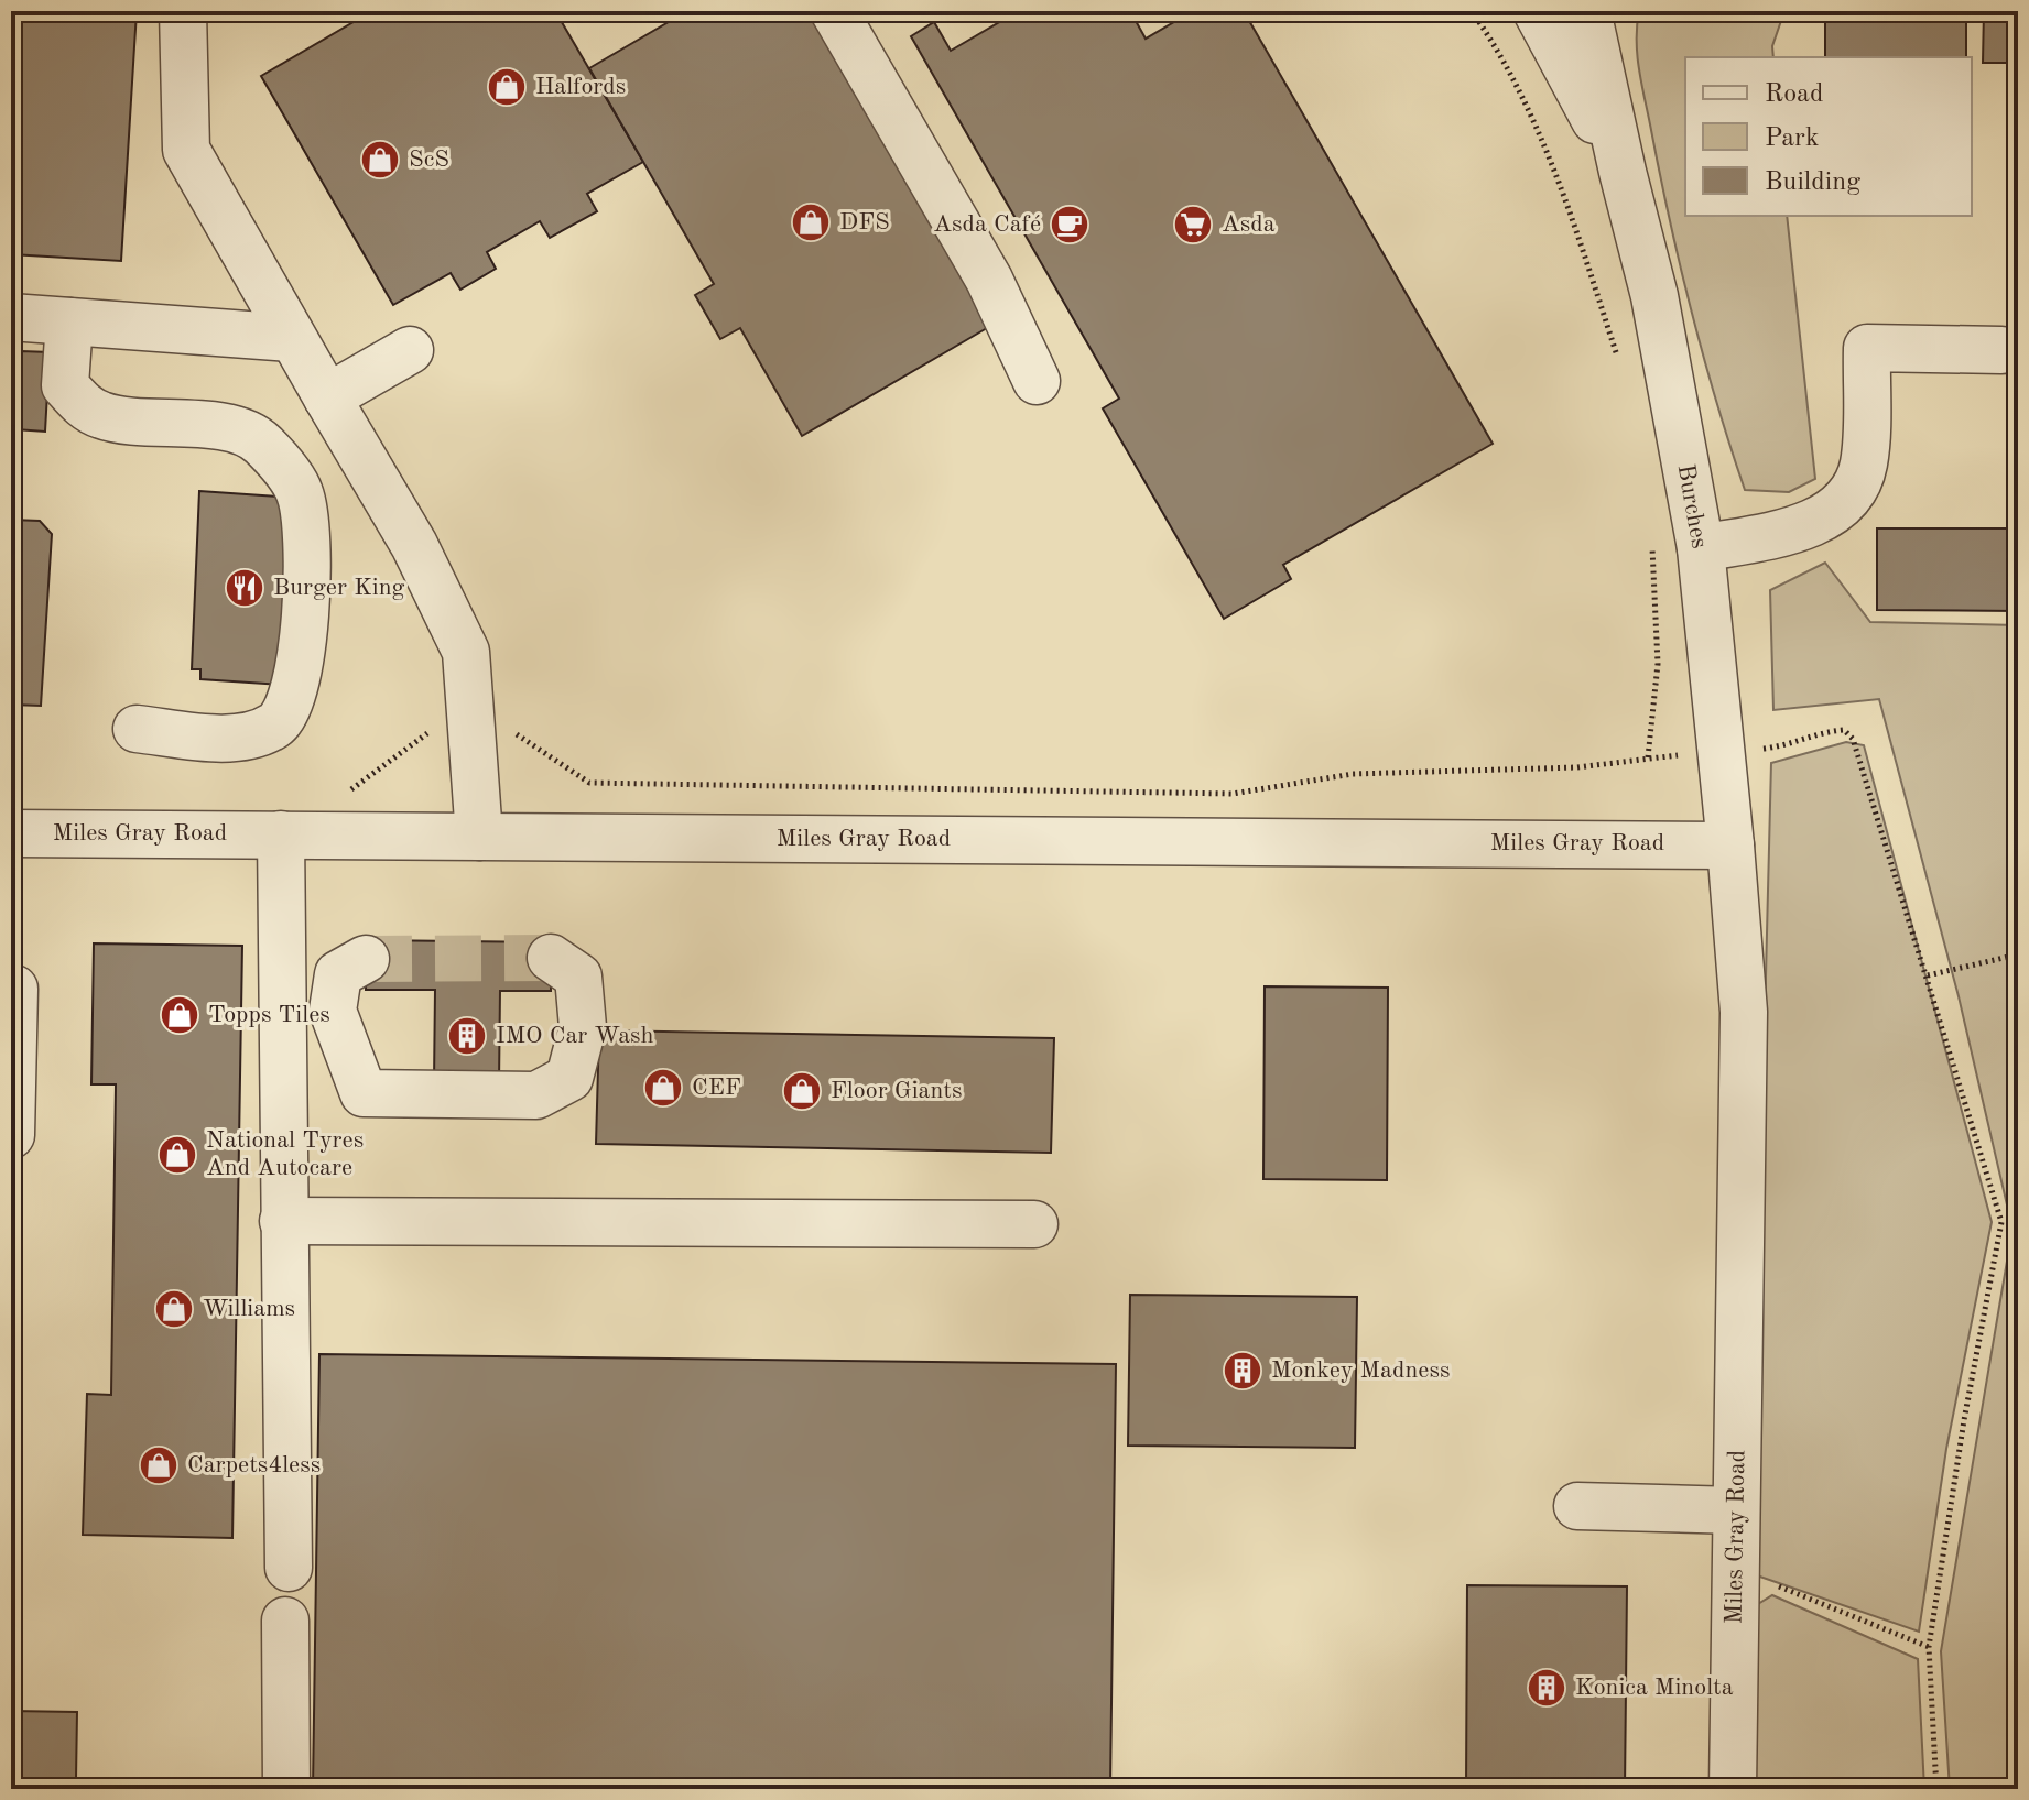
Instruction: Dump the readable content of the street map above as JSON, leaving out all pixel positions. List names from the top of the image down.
{
  "streets": {
    "street": ["Burches", "Miles Gray Road"]
  },
  "crossings": [
    ["Burches", "Miles Gray Road"]
  ],
  "places": {
    "shop": [
      "Halfords",
      "ScS",
      "DFS",
      "Topps Tiles",
      "CEF",
      "Floor Giants",
      "National Tyres And Autocare",
      "Williams",
      "Carpets4less"
    ],
    "cafe": ["Asda Café"],
    "supermarket": ["Asda"],
    "restaurant": ["Burger King"],
    "building": ["IMO Car Wash", "Monkey Madness", "Konica Minolta"]
  },
  "legend": ["Road", "Park", "Building"]
}
